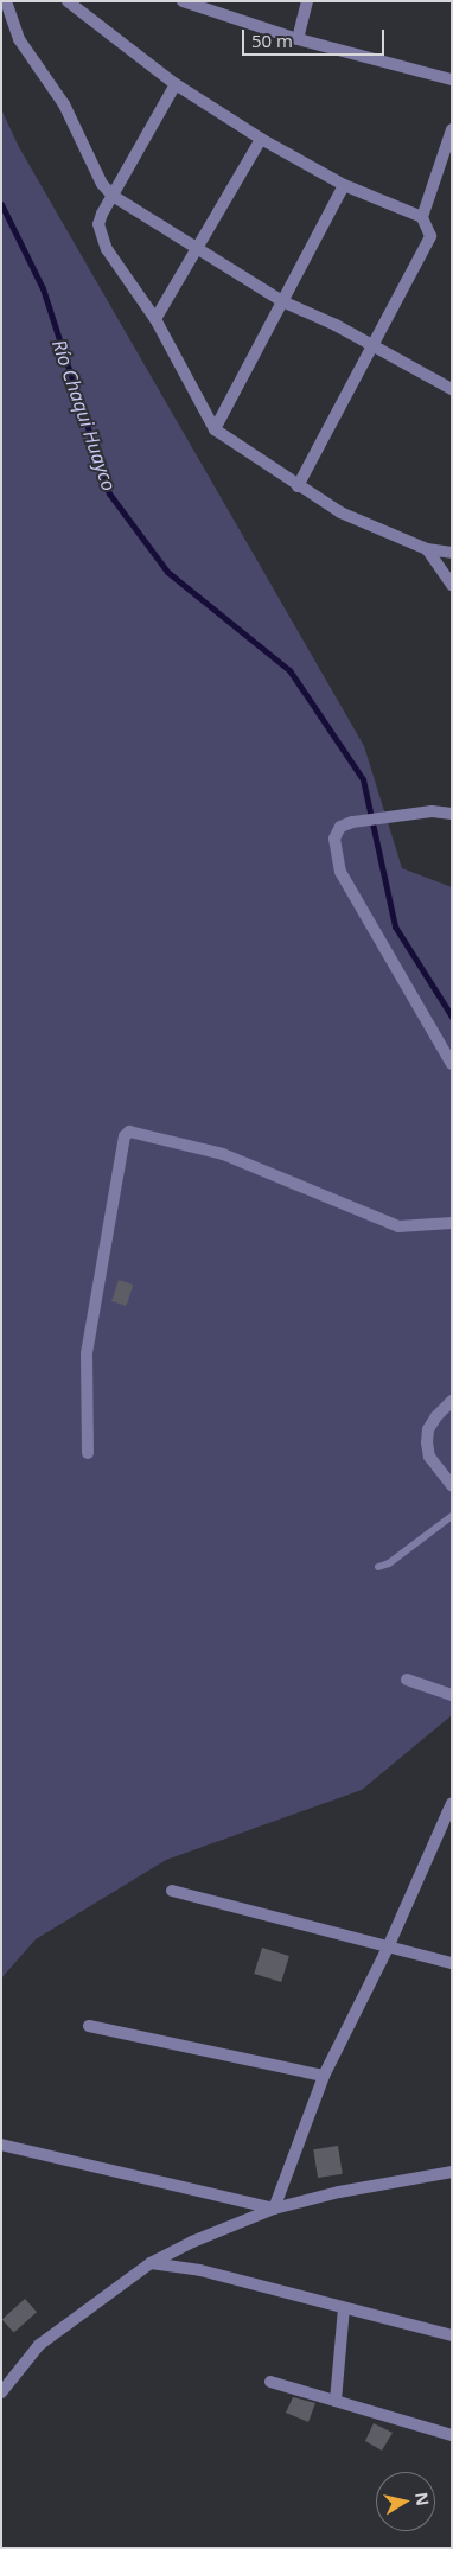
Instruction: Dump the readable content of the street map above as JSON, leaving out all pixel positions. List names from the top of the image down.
{
  "water": ["Río Chaqui Huayco"],
  "scale_bar": "50 m",
  "north": "right"
}
